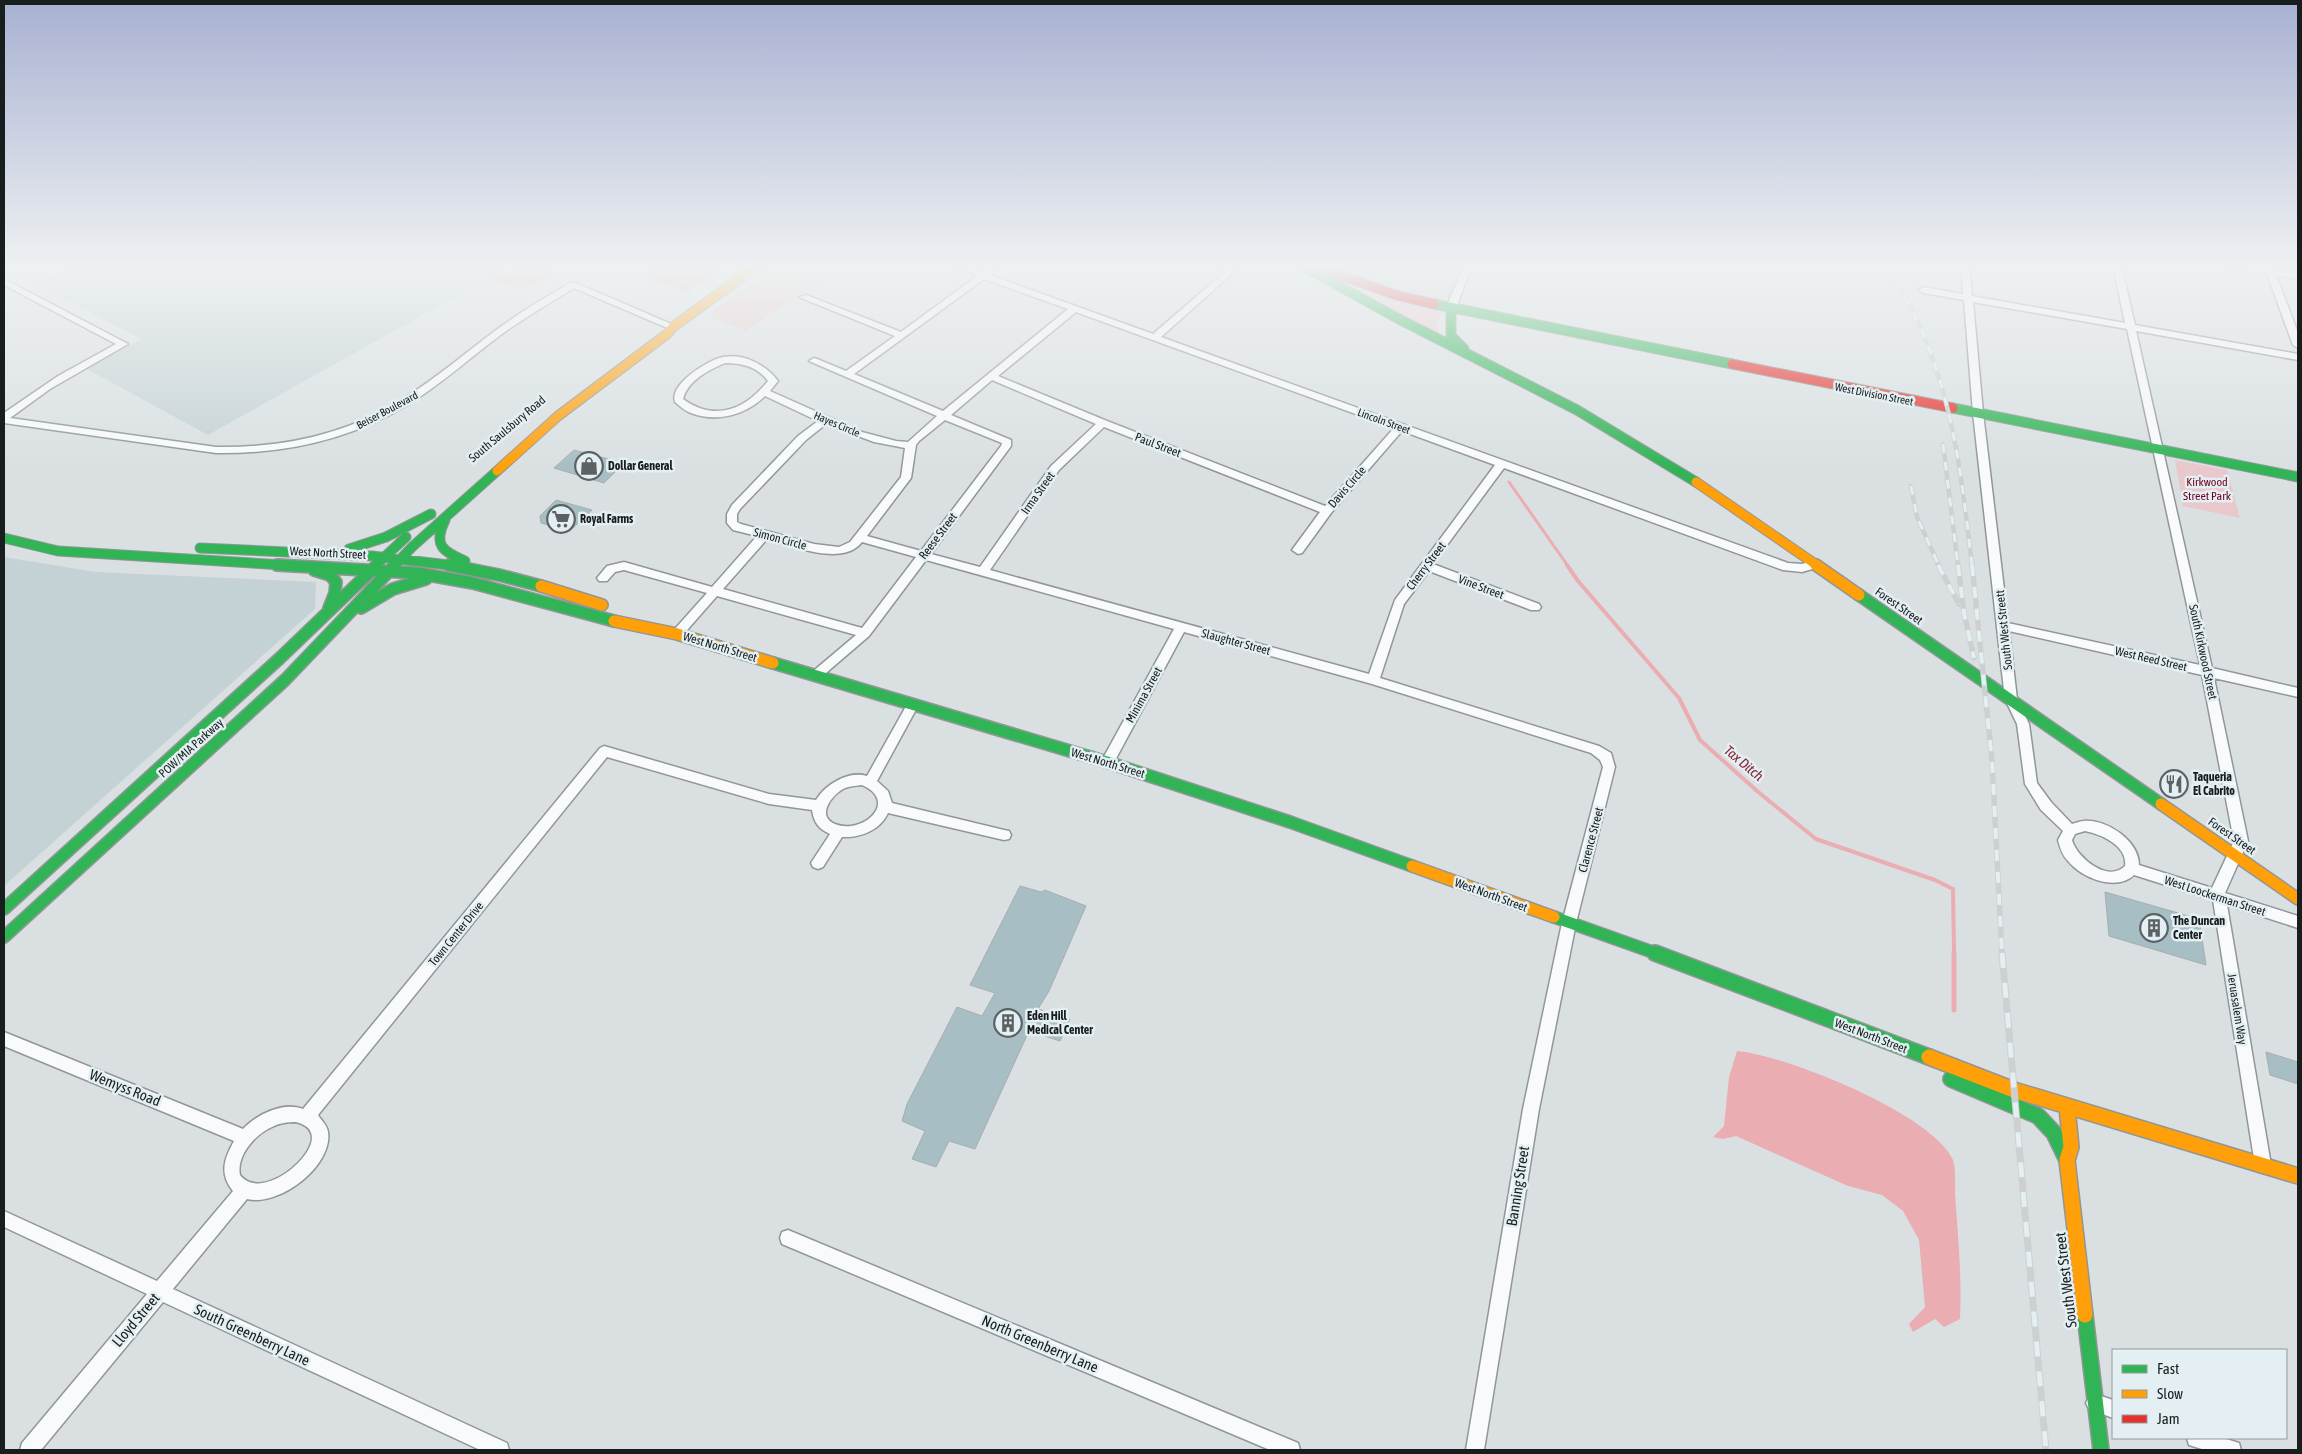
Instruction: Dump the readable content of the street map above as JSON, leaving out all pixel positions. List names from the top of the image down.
{
  "streets": {
    "main road": [
      "West Division Street",
      "South Saulsbury Road",
      "West North Street",
      "Forest Street",
      "POW/MIA Parkway",
      "South West Street"
    ],
    "street": [
      "Beiser Boulevard",
      "Lincoln Street",
      "Hayes Circle",
      "Paul Street",
      "Davis Circle",
      "Irma Street",
      "Reese Street",
      "Simon Circle",
      "Cherry Street",
      "Vine Street",
      "South West Streett",
      "Slaughter Street",
      "South Kirkwood Street",
      "West Reed Street",
      "Minima Street",
      "Clarence Street",
      "West Loockerman Street",
      "Town Center Drive",
      "Jeruasalem Way",
      "Wemyss Road",
      "Banning Street",
      "Lloyd Street",
      "South Greenberry Lane",
      "North Greenberry Lane"
    ]
  },
  "crossings": [
    ["West Division Street", "South West Streett"],
    ["West Division Street", "South Kirkwood Street"],
    ["Lincoln Street", "Davis Circle"],
    ["Lincoln Street", "Cherry Street"],
    ["Lincoln Street", "Forest Street"],
    ["Hayes Circle", "Simon Circle"],
    ["South Saulsbury Road", "West North Street"],
    ["South Saulsbury Road", "POW/MIA Parkway"],
    ["Paul Street", "Davis Circle"],
    ["Paul Street", "Irma Street"],
    ["Irma Street", "Slaughter Street"],
    ["Reese Street", "West North Street"],
    ["Reese Street", "Slaughter Street"],
    ["Simon Circle", "Slaughter Street"],
    ["West North Street", "Minima Street"],
    ["West North Street", "POW/MIA Parkway"],
    ["West North Street", "Clarence Street"],
    ["West North Street", "Jeruasalem Way"],
    ["West North Street", "Banning Street"],
    ["West North Street", "South West Street"],
    ["Cherry Street", "Vine Street"],
    ["Cherry Street", "Slaughter Street"],
    ["Forest Street", "South West Streett"],
    ["Forest Street", "South Kirkwood Street"],
    ["Forest Street", "Jeruasalem Way"],
    ["South West Streett", "West Reed Street"],
    ["South West Streett", "West Loockerman Street"],
    ["Slaughter Street", "Minima Street"],
    ["Slaughter Street", "Clarence Street"],
    ["South Kirkwood Street", "West Reed Street"],
    ["South Kirkwood Street", "Jeruasalem Way"],
    ["Clarence Street", "Banning Street"],
    ["West Loockerman Street", "Jeruasalem Way"],
    ["Town Center Drive", "Wemyss Road"],
    ["Town Center Drive", "Lloyd Street"],
    ["Wemyss Road", "Lloyd Street"],
    ["Lloyd Street", "South Greenberry Lane"]
  ],
  "water": ["Tax Ditch"],
  "parks": ["Kirkwood Street Park"],
  "places": {
    "shop": ["Dollar General"],
    "supermarket": ["Royal Farms"],
    "restaurant": ["Taqueria El Cabrito"],
    "building": ["The Duncan Center", "Eden Hill Medical Center"]
  },
  "legend": ["Fast", "Slow", "Jam"]
}
